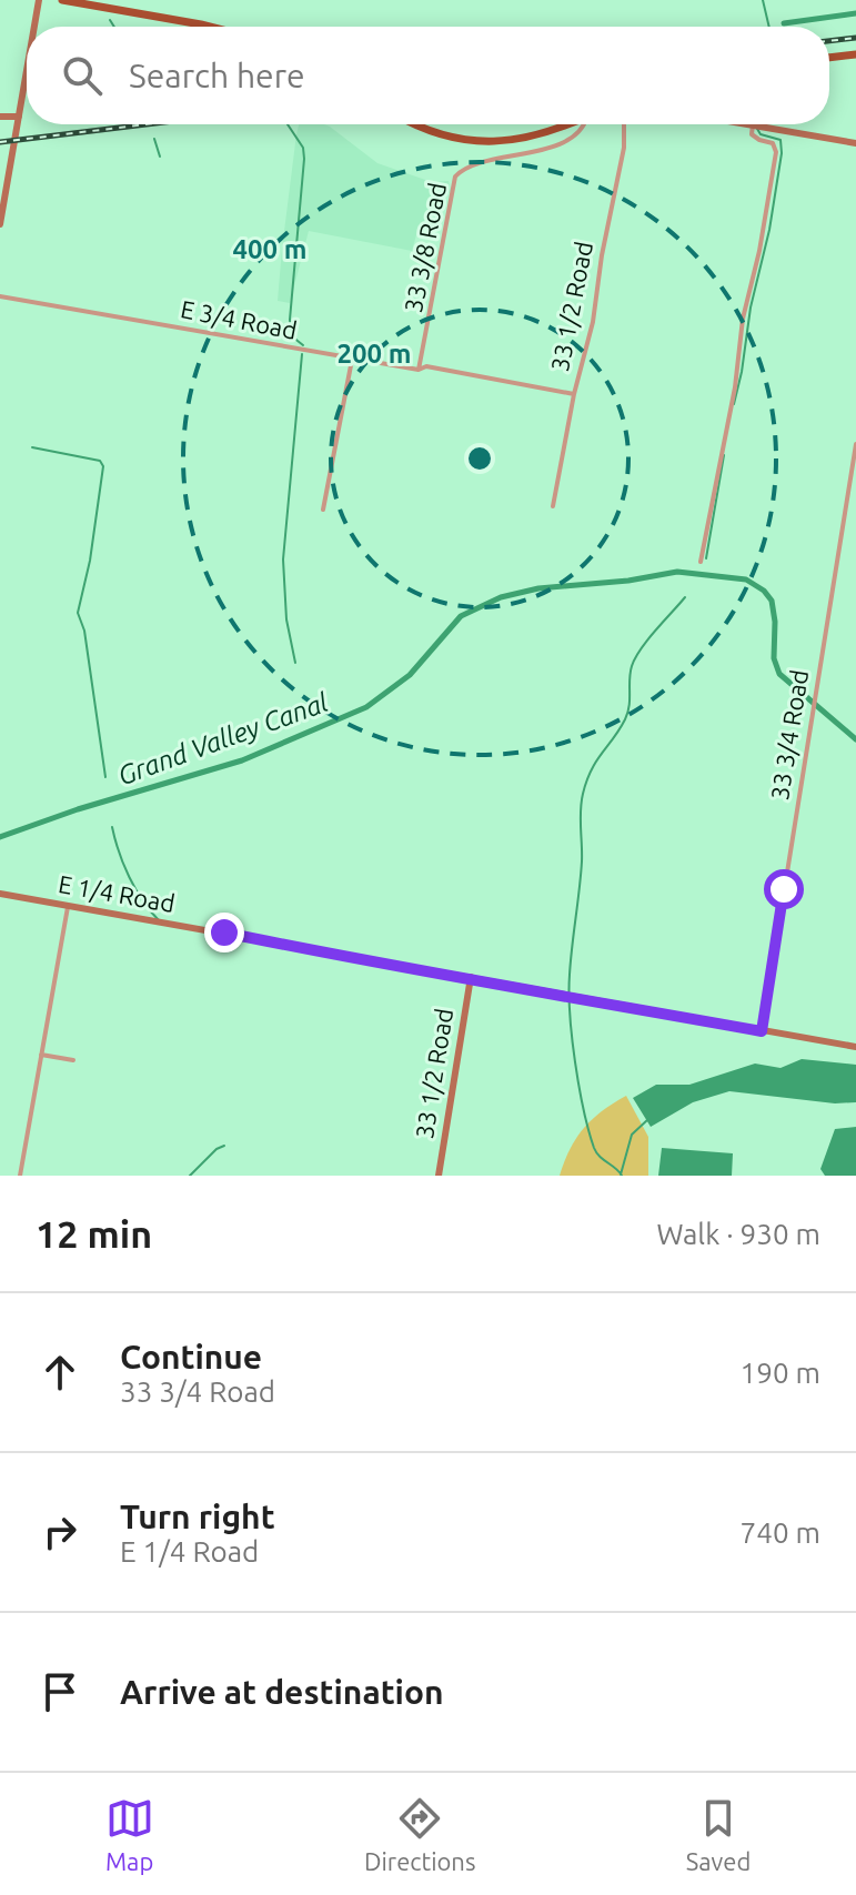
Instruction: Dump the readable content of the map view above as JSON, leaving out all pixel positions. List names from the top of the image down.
{
  "streets": {
    "street": [
      "33 3/8 Road",
      "33 1/2 Road",
      "E 3/4 Road",
      "33 3/4 Road",
      "E 1/4 Road"
    ]
  },
  "crossings": [
    ["33 3/8 Road", "E 3/4 Road"],
    ["33 1/2 Road", "E 3/4 Road"],
    ["33 1/2 Road", "E 1/4 Road"],
    ["33 3/4 Road", "E 1/4 Road"]
  ],
  "water": ["Grand Valley Canal"],
  "page": {
    "search": "Search here",
    "heading": ["12 min", "Walk · 930 m"],
    "list": [
      ["Continue", "33 3/4 Road", "190 m"],
      ["Turn right", "E 1/4 Road", "740 m"],
      "Arrive at destination"
    ],
    "nav": ["Map", "Directions", "Saved"]
  },
  "rings": ["400 m", "200 m"]
}
